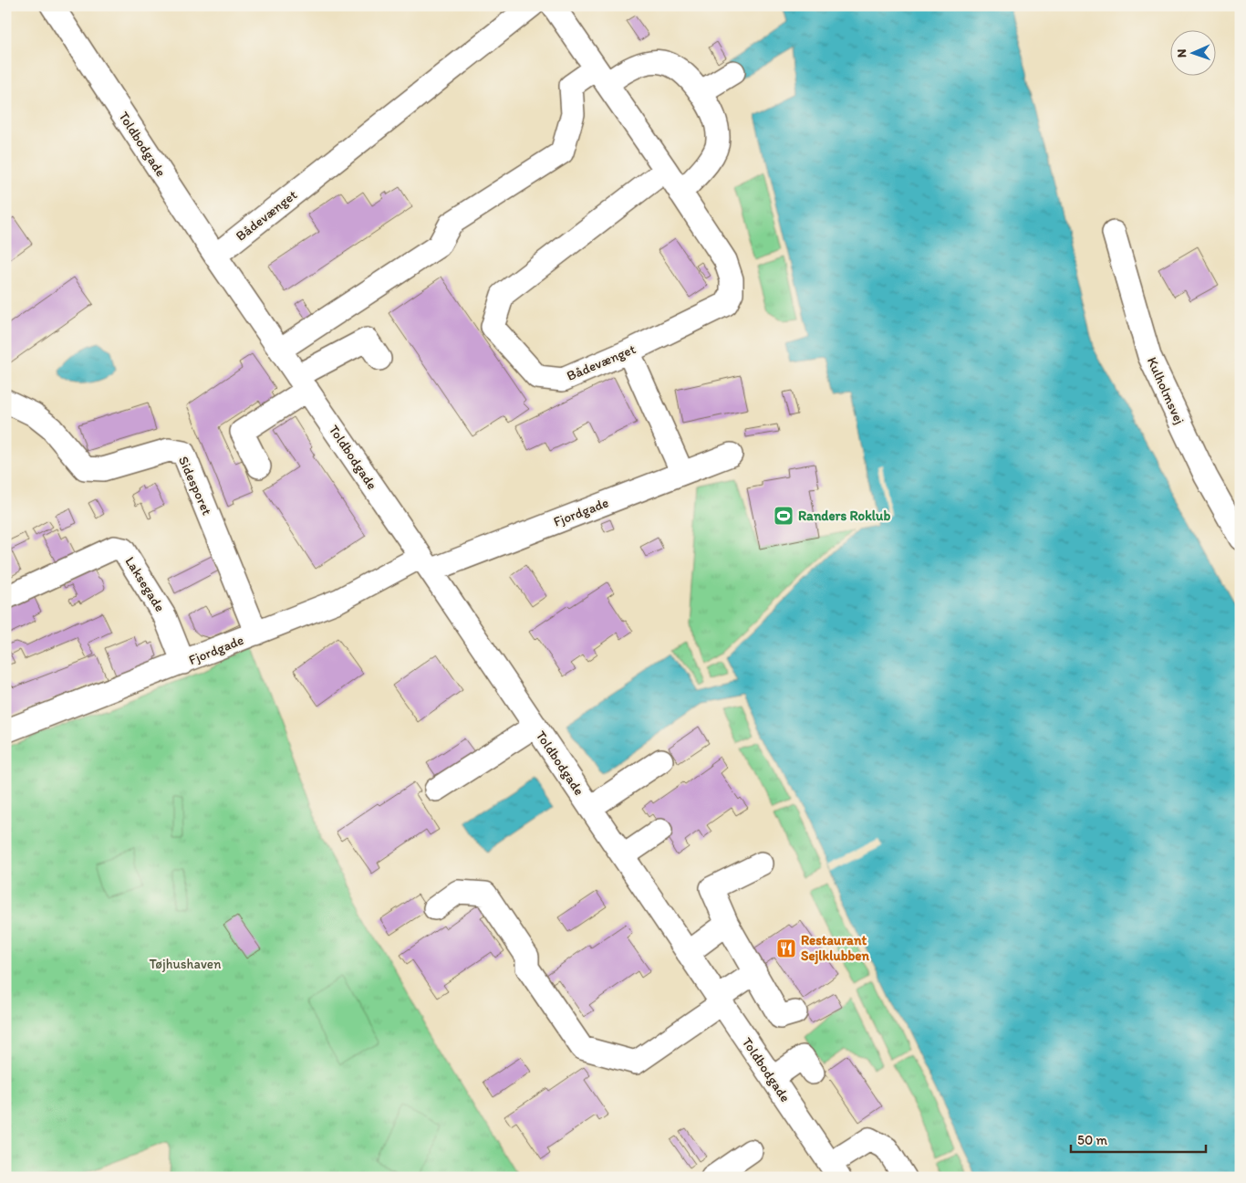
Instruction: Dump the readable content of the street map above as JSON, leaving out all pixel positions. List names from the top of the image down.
{
  "streets": {
    "street": [
      "Toldbodgade",
      "Bådevænget",
      "Kulholmsvej",
      "Sidesporet",
      "Fjordgade",
      "Laksegade"
    ]
  },
  "crossings": [
    ["Toldbodgade", "Bådevænget"],
    ["Toldbodgade", "Fjordgade"],
    ["Sidesporet", "Fjordgade"],
    ["Fjordgade", "Laksegade"]
  ],
  "parks": ["Tøjhushaven"],
  "places": {
    "sports": ["Randers Roklub"],
    "restaurant": ["Restaurant Sejlklubben"]
  },
  "scale_bar": "50 m",
  "north": "left"
}
